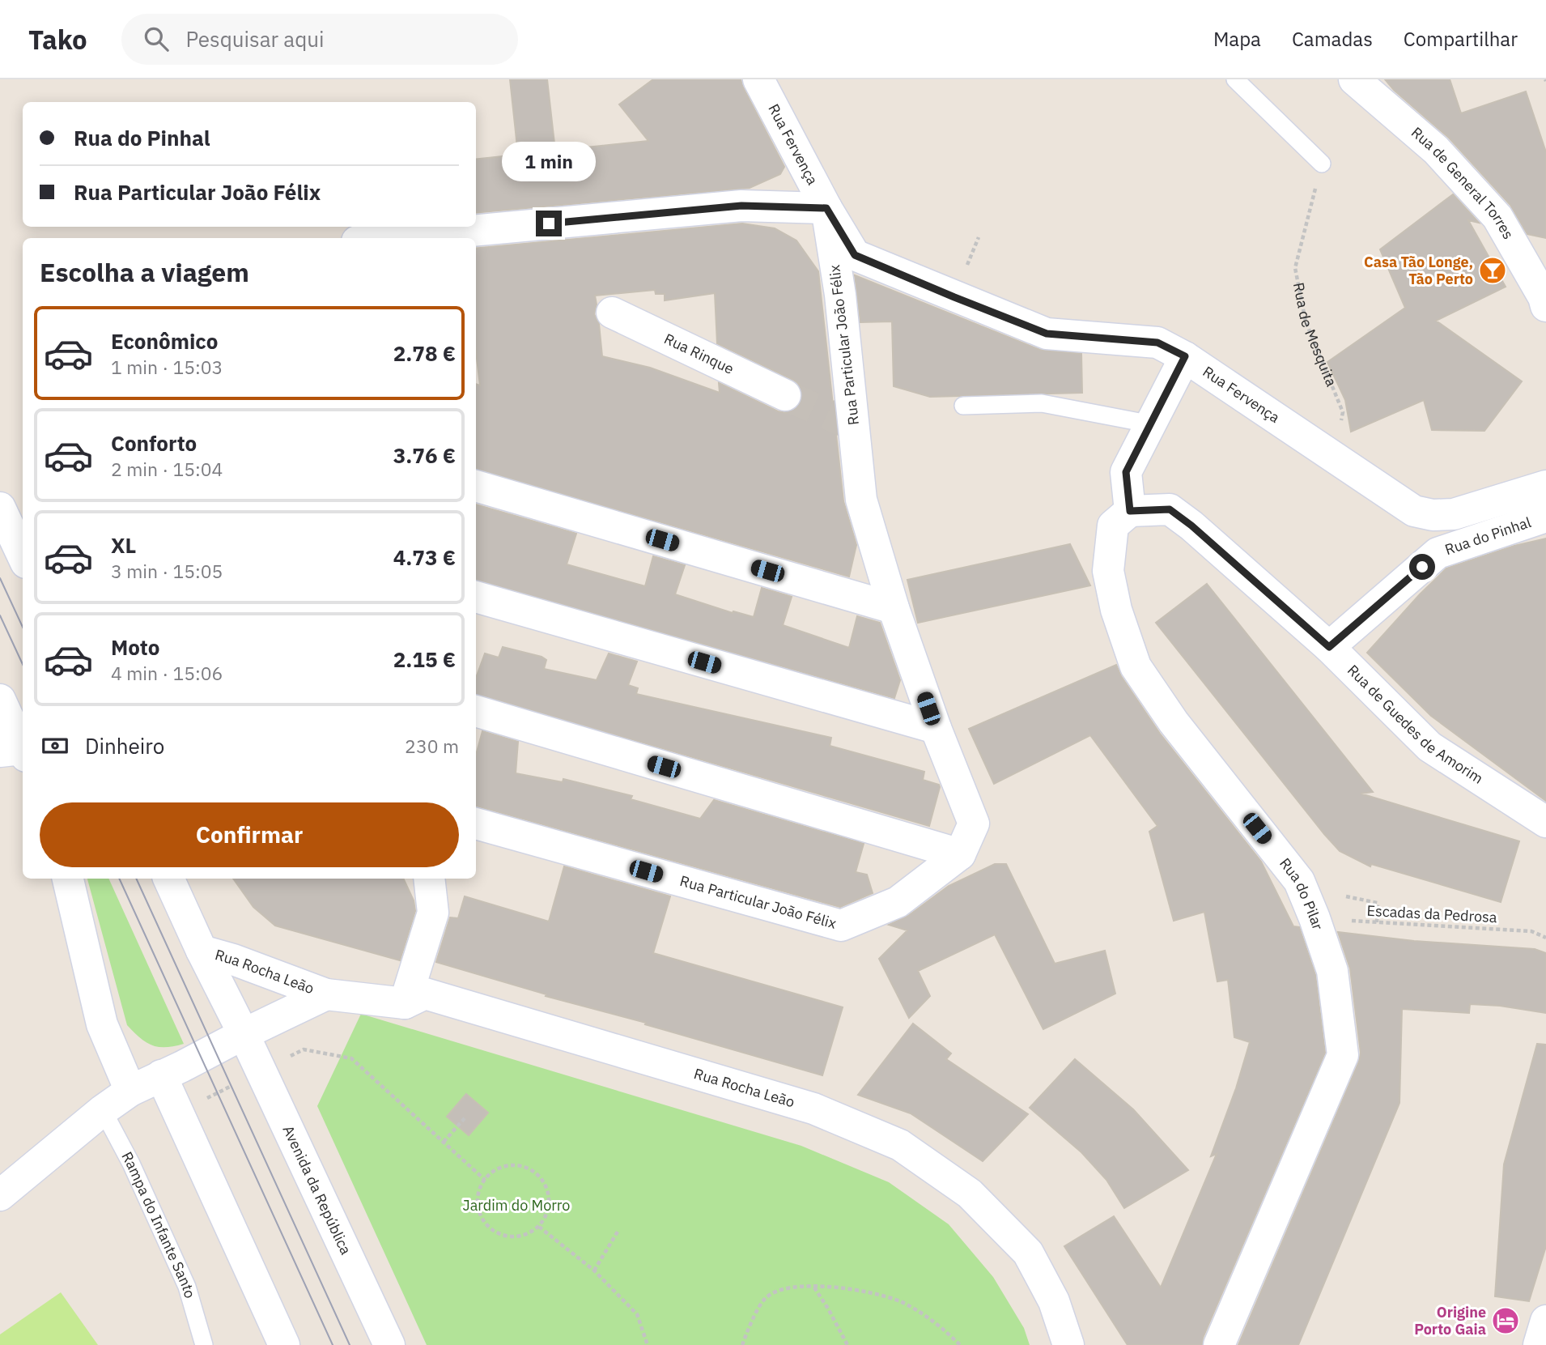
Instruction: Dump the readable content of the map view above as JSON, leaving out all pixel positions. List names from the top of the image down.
{
  "streets": {
    "street": [
      "Rua Fervença",
      "Rua de General Torres",
      "Rua Particular João Félix",
      "Rua Rinque",
      "Rua do Pinhal",
      "Rua de Guedes de Amorim",
      "Rua do Pilar",
      "Rua Rocha Leão",
      "Avenida da República"
    ],
    "lane": ["Rampa do Infante Santo"],
    "path": ["Rua de Mesquita", "Escadas da Pedrosa"]
  },
  "crossings": [
    ["Rua Fervença", "Rua de Mesquita"],
    ["Rua Fervença", "Rua Particular João Félix"],
    ["Rua do Pinhal", "Rua de Guedes de Amorim"],
    ["Rua de Guedes de Amorim", "Rua do Pilar"],
    ["Rua do Pilar", "Escadas da Pedrosa"],
    ["Rua Rocha Leão", "Avenida da República"]
  ],
  "parks": ["Jardim do Morro"],
  "places": {
    "bar": ["Casa Tão Longe, Tão Perto"],
    "hotel": ["Origine Porto Gaia"]
  },
  "page": {
    "header": "Tako",
    "search": "Pesquisar aqui",
    "nav": ["Mapa", "Camadas", "Compartilhar"],
    "banner": ["Rua do Pinhal", "Rua Particular João Félix"],
    "bubble": "1 min",
    "heading": "Escolha a viagem",
    "list": [
      {
        "name": "Econômico",
        "note": "1 min · 15:03",
        "value": "2.78 €"
      },
      {
        "name": "Conforto",
        "note": "2 min · 15:04",
        "value": "3.76 €"
      },
      {
        "name": "XL",
        "note": "3 min · 15:05",
        "value": "4.73 €"
      },
      {
        "name": "Moto",
        "note": "4 min · 15:06",
        "value": "2.15 €"
      }
    ],
    "pay": ["Dinheiro", "230 m"],
    "buttons": "Confirmar"
  }
}
